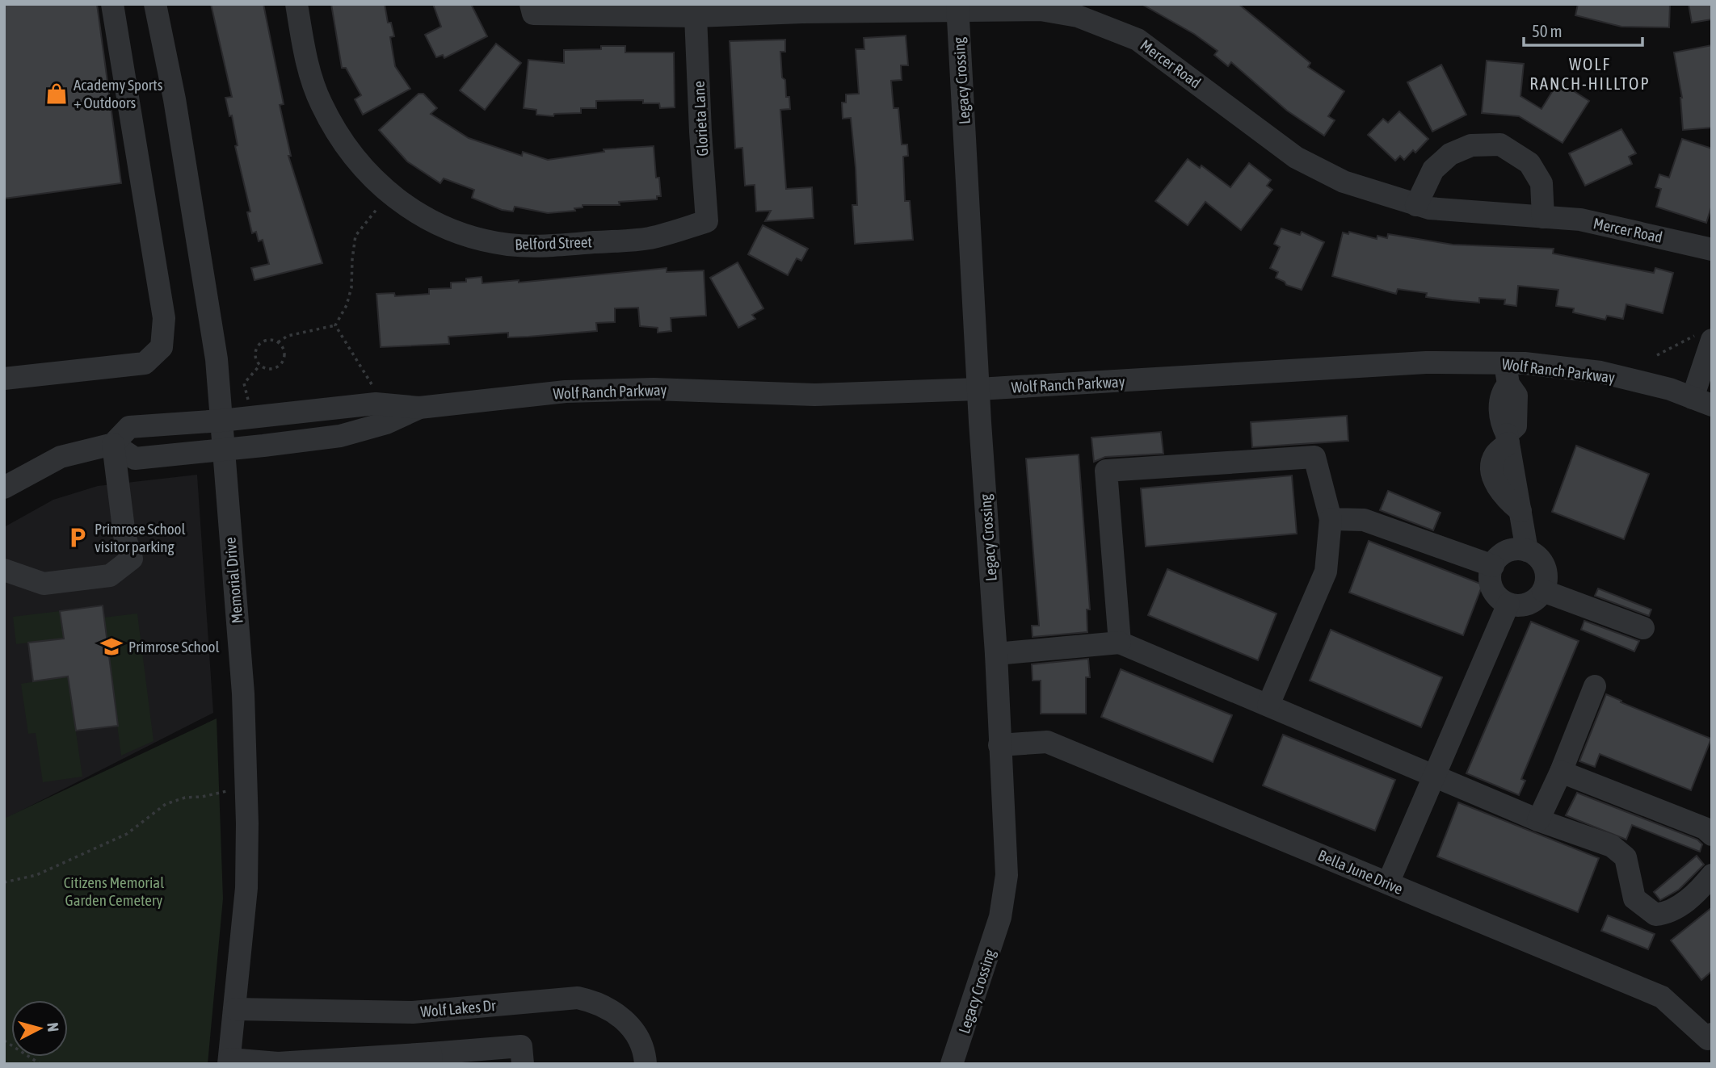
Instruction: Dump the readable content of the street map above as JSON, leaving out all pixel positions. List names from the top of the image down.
{
  "streets": {
    "street": [
      "Mercer Road",
      "Legacy Crossing",
      "Glorieta Lane",
      "Belford Street",
      "Wolf Ranch Parkway",
      "Memorial Drive",
      "Bella June Drive",
      "Wolf Lakes Dr"
    ]
  },
  "crossings": [
    ["Mercer Road", "Legacy Crossing"],
    ["Mercer Road", "Glorieta Lane"],
    ["Legacy Crossing", "Wolf Ranch Parkway"],
    ["Legacy Crossing", "Bella June Drive"],
    ["Glorieta Lane", "Belford Street"],
    ["Wolf Ranch Parkway", "Memorial Drive"],
    ["Memorial Drive", "Wolf Lakes Dr"]
  ],
  "districts": ["WOLF RANCH-HILLTOP"],
  "parks": ["Citizens Memorial Garden Cemetery"],
  "places": {
    "shop": ["Academy Sports + Outdoors"],
    "parking": ["Primrose School visitor parking"],
    "school or university": ["Primrose School"]
  },
  "scale_bar": "50 m",
  "north": "right"
}
